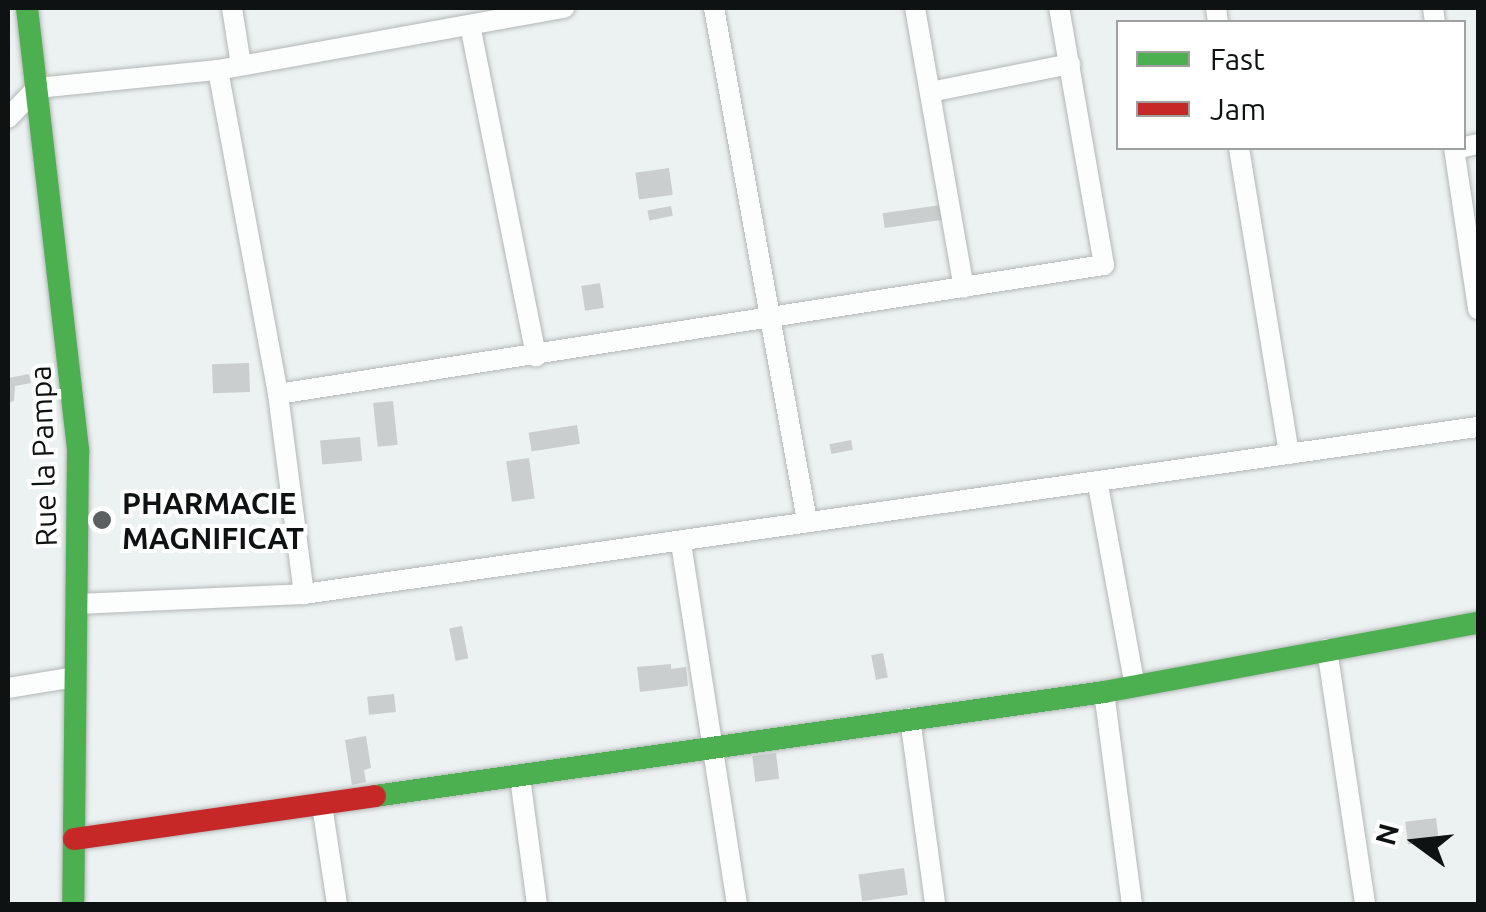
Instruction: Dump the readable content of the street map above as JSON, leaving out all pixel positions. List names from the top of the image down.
{
  "streets": {
    "street": ["Rue la Pampa"]
  },
  "places": ["PHARMACIE MAGNIFICAT"],
  "legend": ["Fast", "Jam"],
  "north": "left"
}
